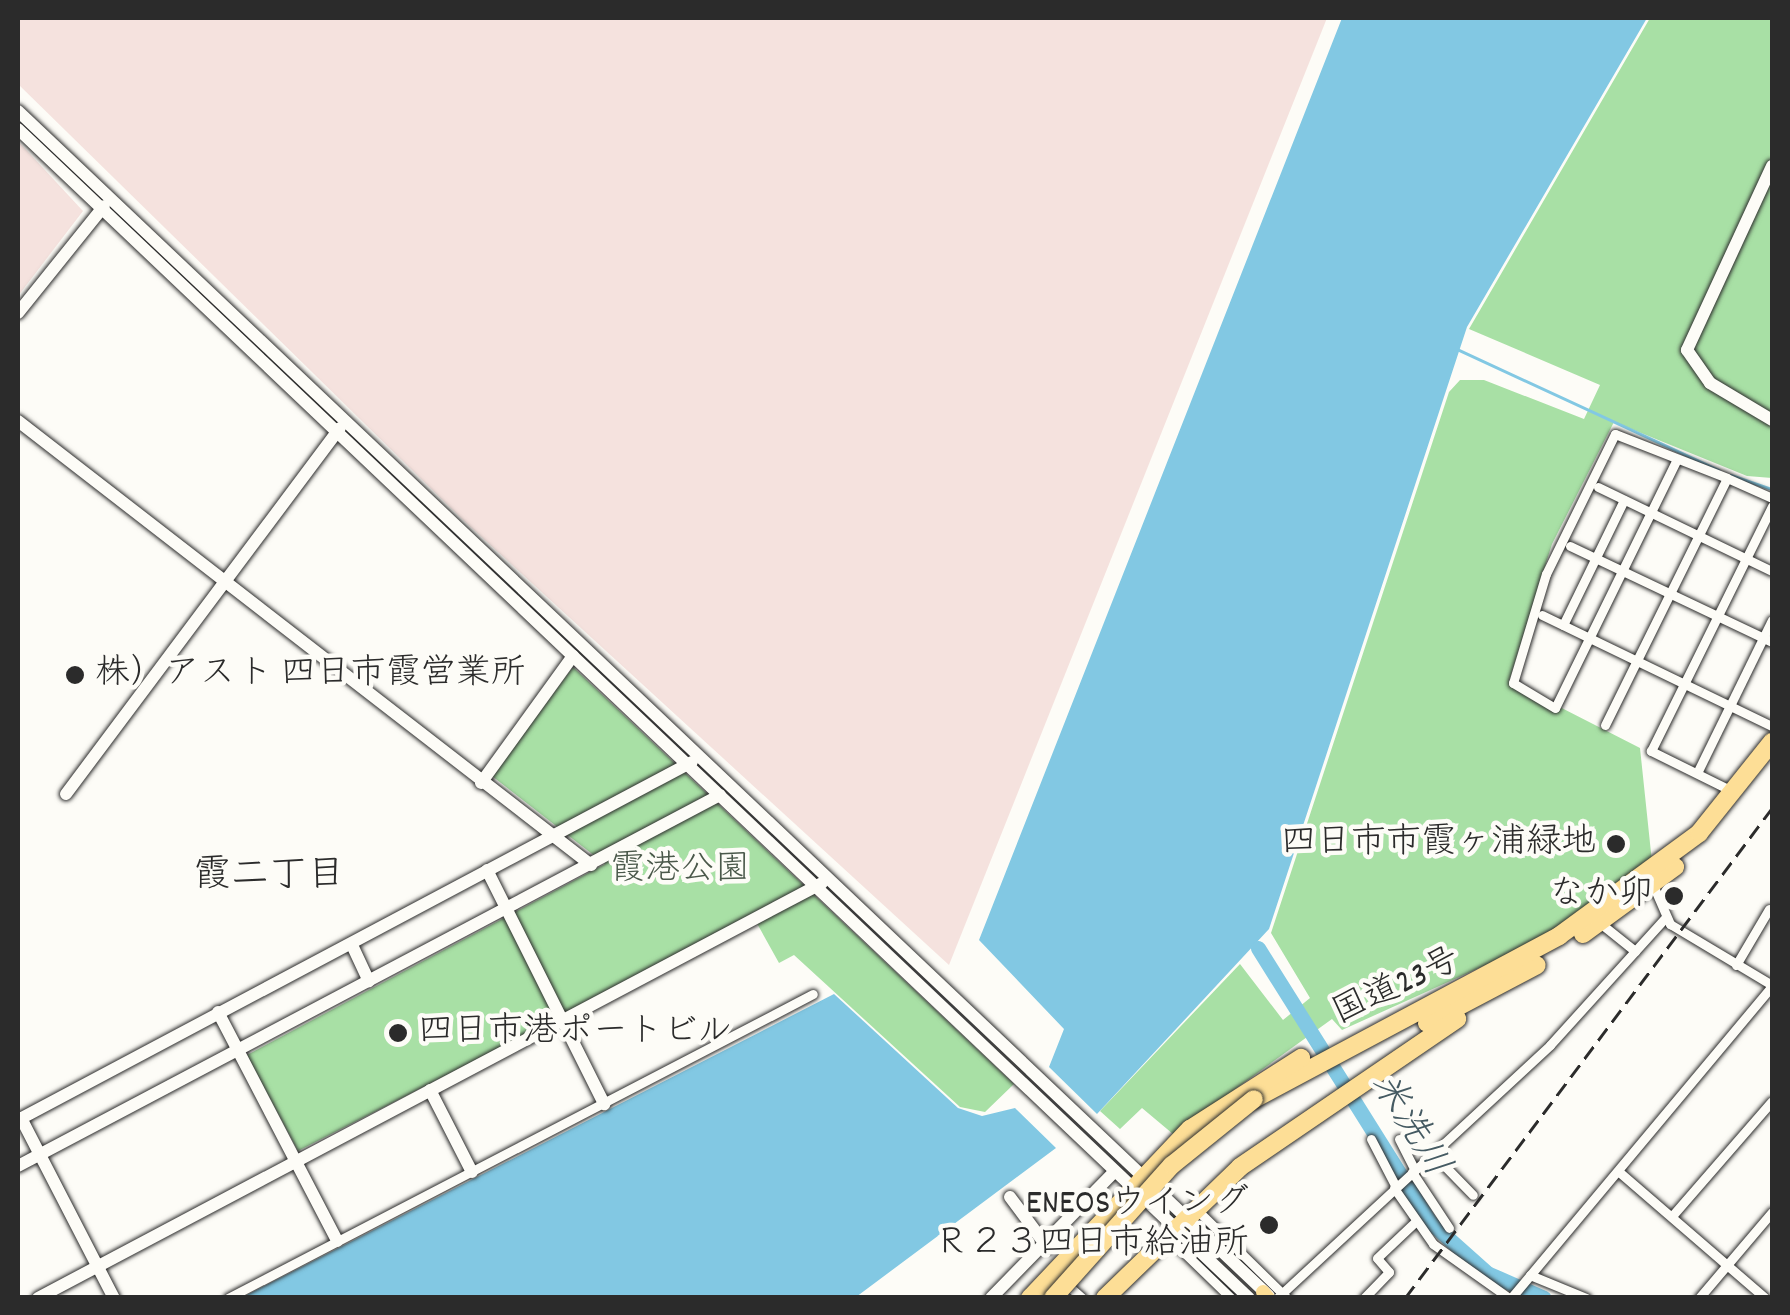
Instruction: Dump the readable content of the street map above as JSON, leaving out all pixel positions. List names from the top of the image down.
{
  "streets": {
    "highway": ["国道23号"]
  },
  "districts": ["霞二丁目"],
  "water": ["米洗川"],
  "parks": ["霞港公園"],
  "places": [
    "株）アスト 四日市霞営業所",
    "四日市市霞ヶ浦緑地",
    "なか卯",
    "四日市港ポートビル",
    "ENEOSウイング Ｒ２３四日市給油所"
  ]
}
